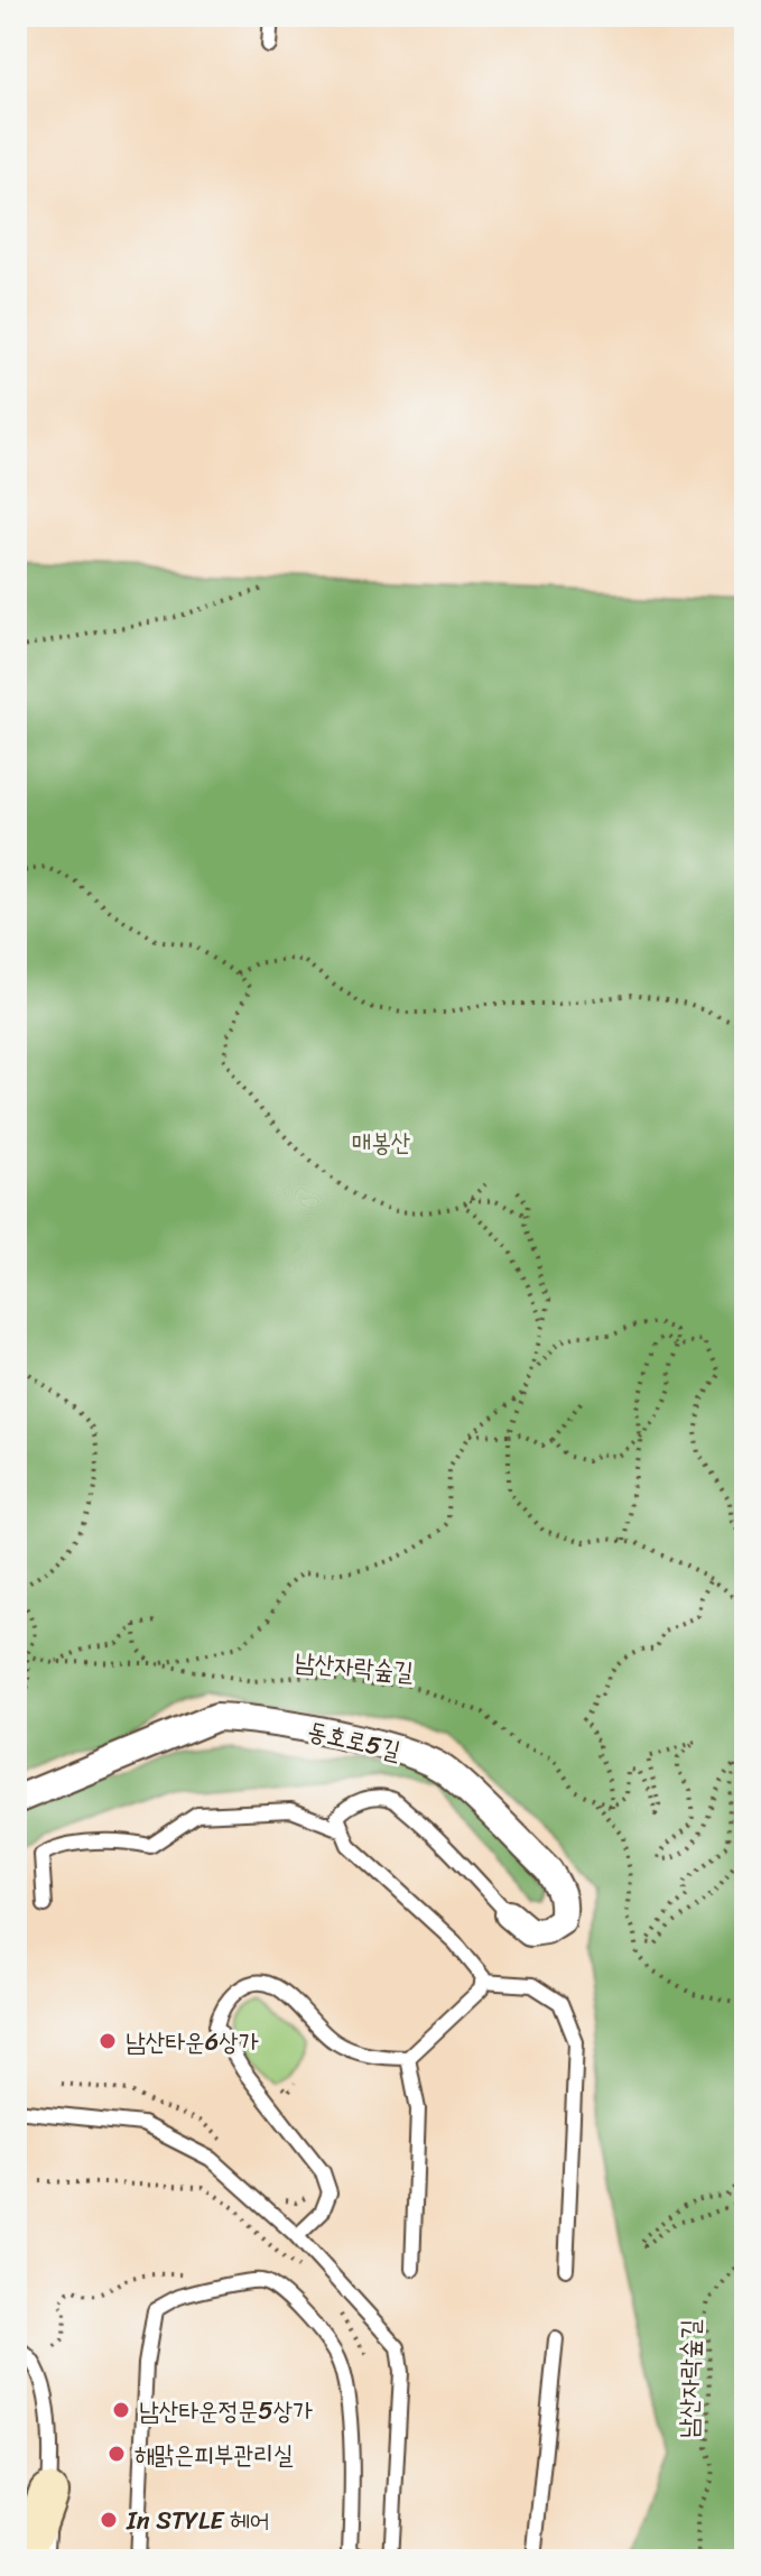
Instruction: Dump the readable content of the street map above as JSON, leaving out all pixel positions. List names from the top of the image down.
{
  "streets": {
    "street": ["동호로5길"],
    "path": ["남산자락숲길"]
  },
  "parks": ["매봉산"],
  "places": [
    "남산타운6상가",
    "남산타운정문5상가",
    "해맑은피부관리실",
    "In STYLE 헤어"
  ]
}
